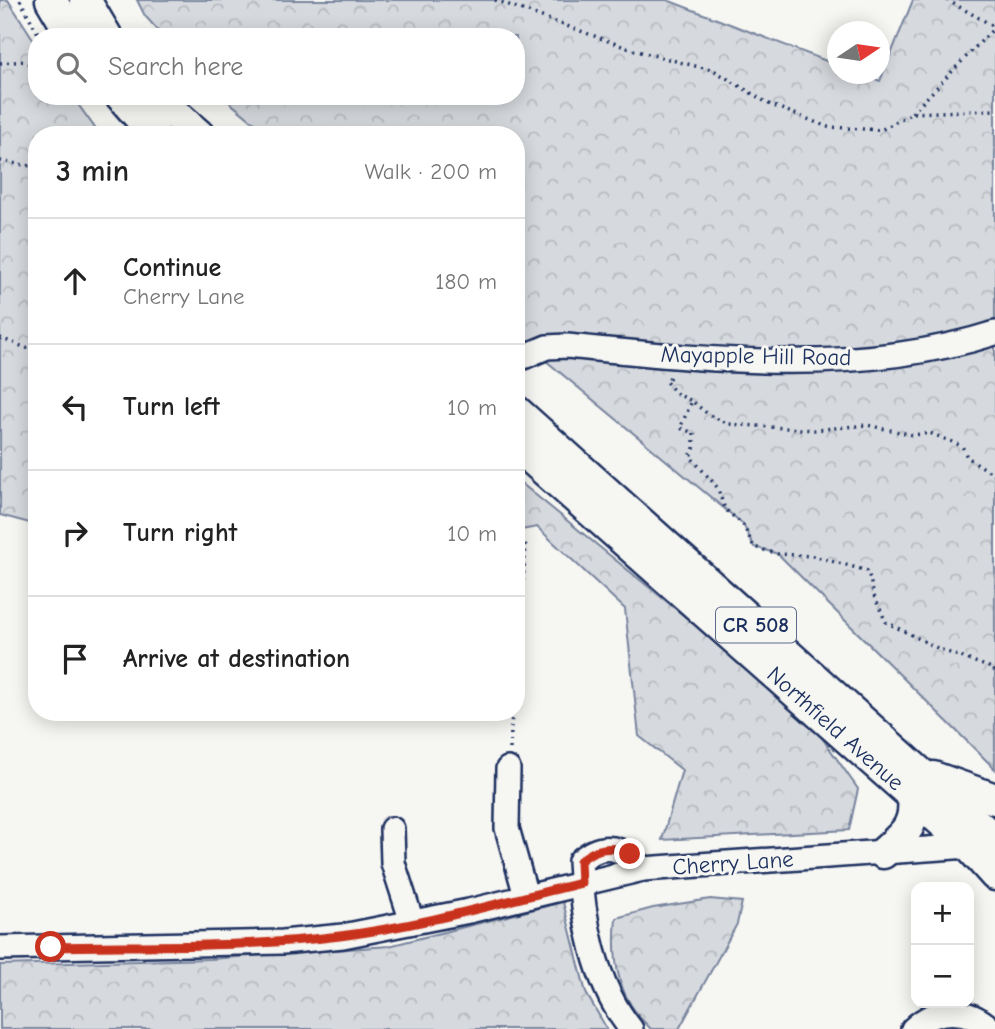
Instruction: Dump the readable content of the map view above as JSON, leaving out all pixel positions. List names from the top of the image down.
{
  "streets": {
    "main road": ["CR 508", "Northfield Avenue"],
    "street": ["Mayapple Hill Road", "Cherry Lane"]
  },
  "crossings": [
    ["Northfield Avenue", "Cherry Lane"]
  ],
  "north": "right",
  "page": {
    "search": "Search here",
    "heading": ["3 min", "Walk · 200 m"],
    "list": [
      ["Continue", "Cherry Lane", "180 m"],
      ["Turn left", "10 m"],
      ["Turn right", "10 m"],
      "Arrive at destination"
    ],
    "map_buttons": ["+", "−"]
  }
}
